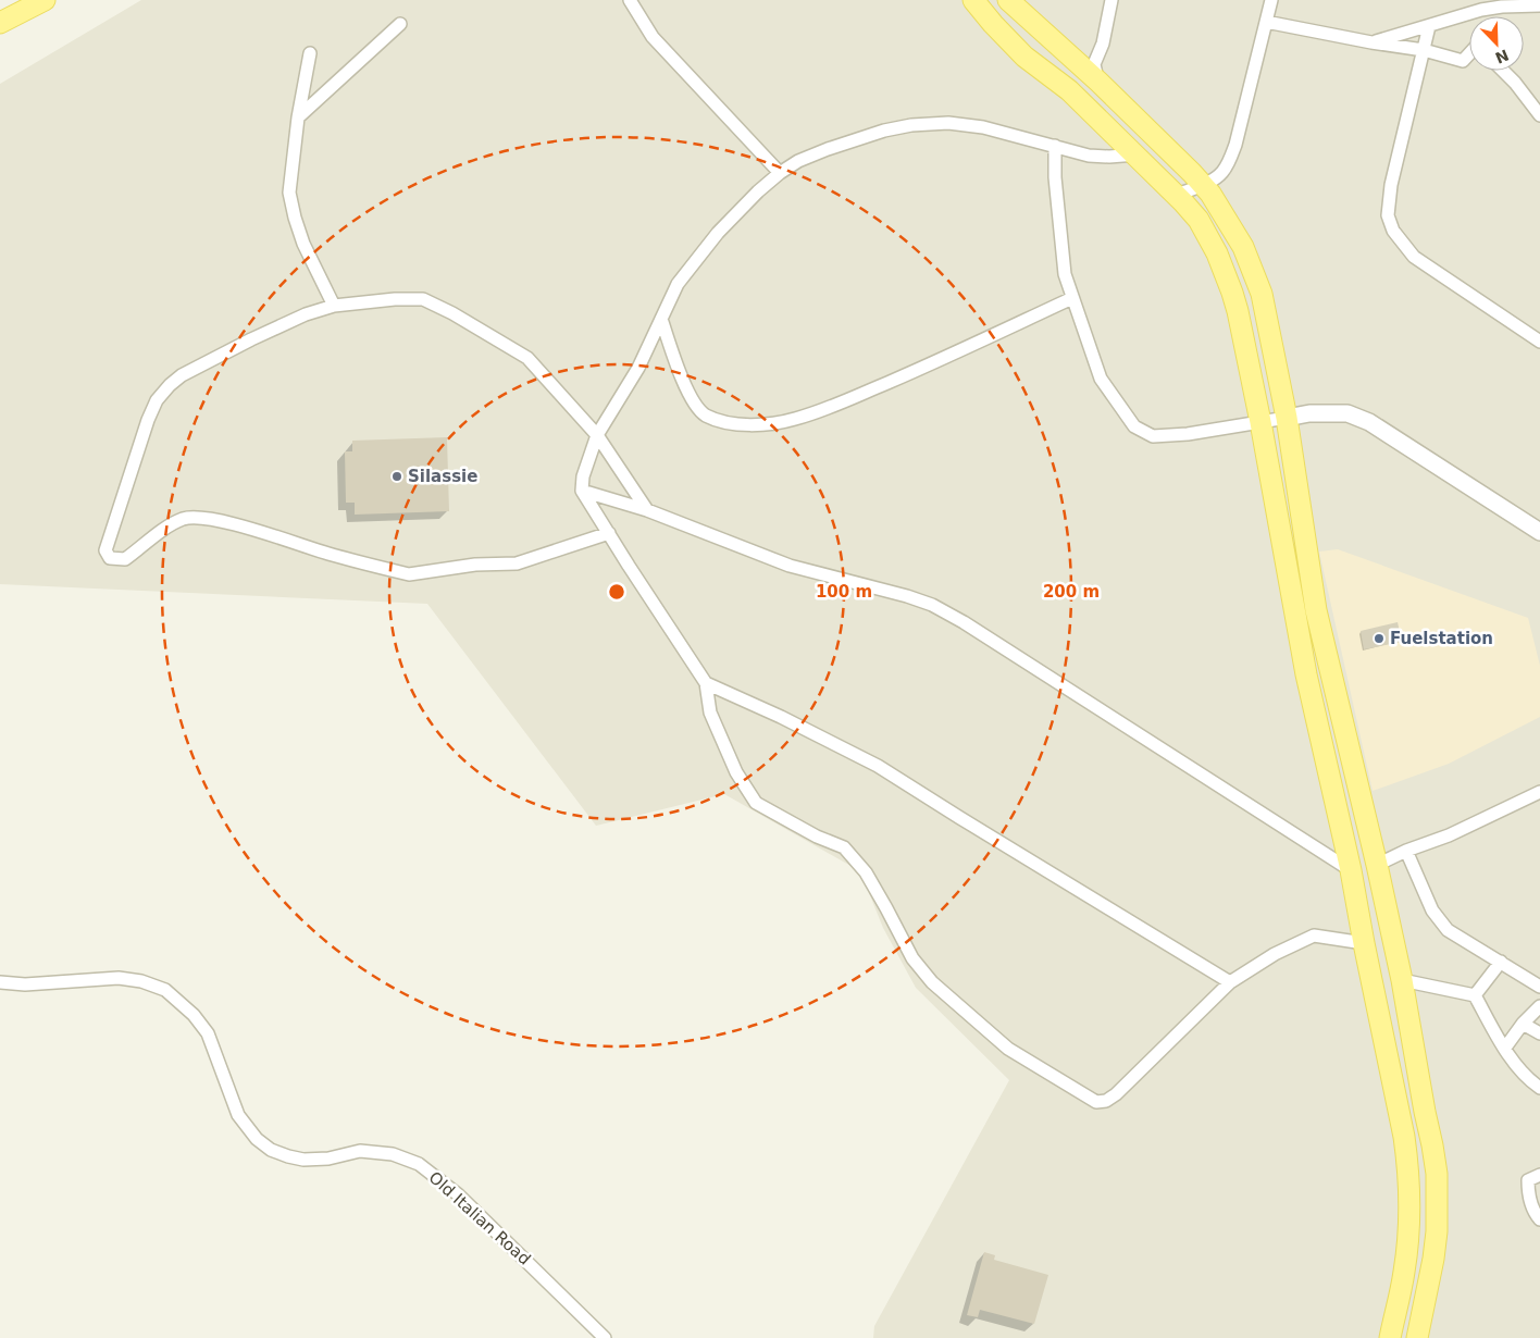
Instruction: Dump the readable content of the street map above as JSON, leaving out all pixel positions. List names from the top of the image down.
{
  "streets": {
    "street": ["Old Italian Road"]
  },
  "places": ["Silassie", "Fuelstation"],
  "north": "bottom right",
  "rings": ["100 m", "200 m"]
}
